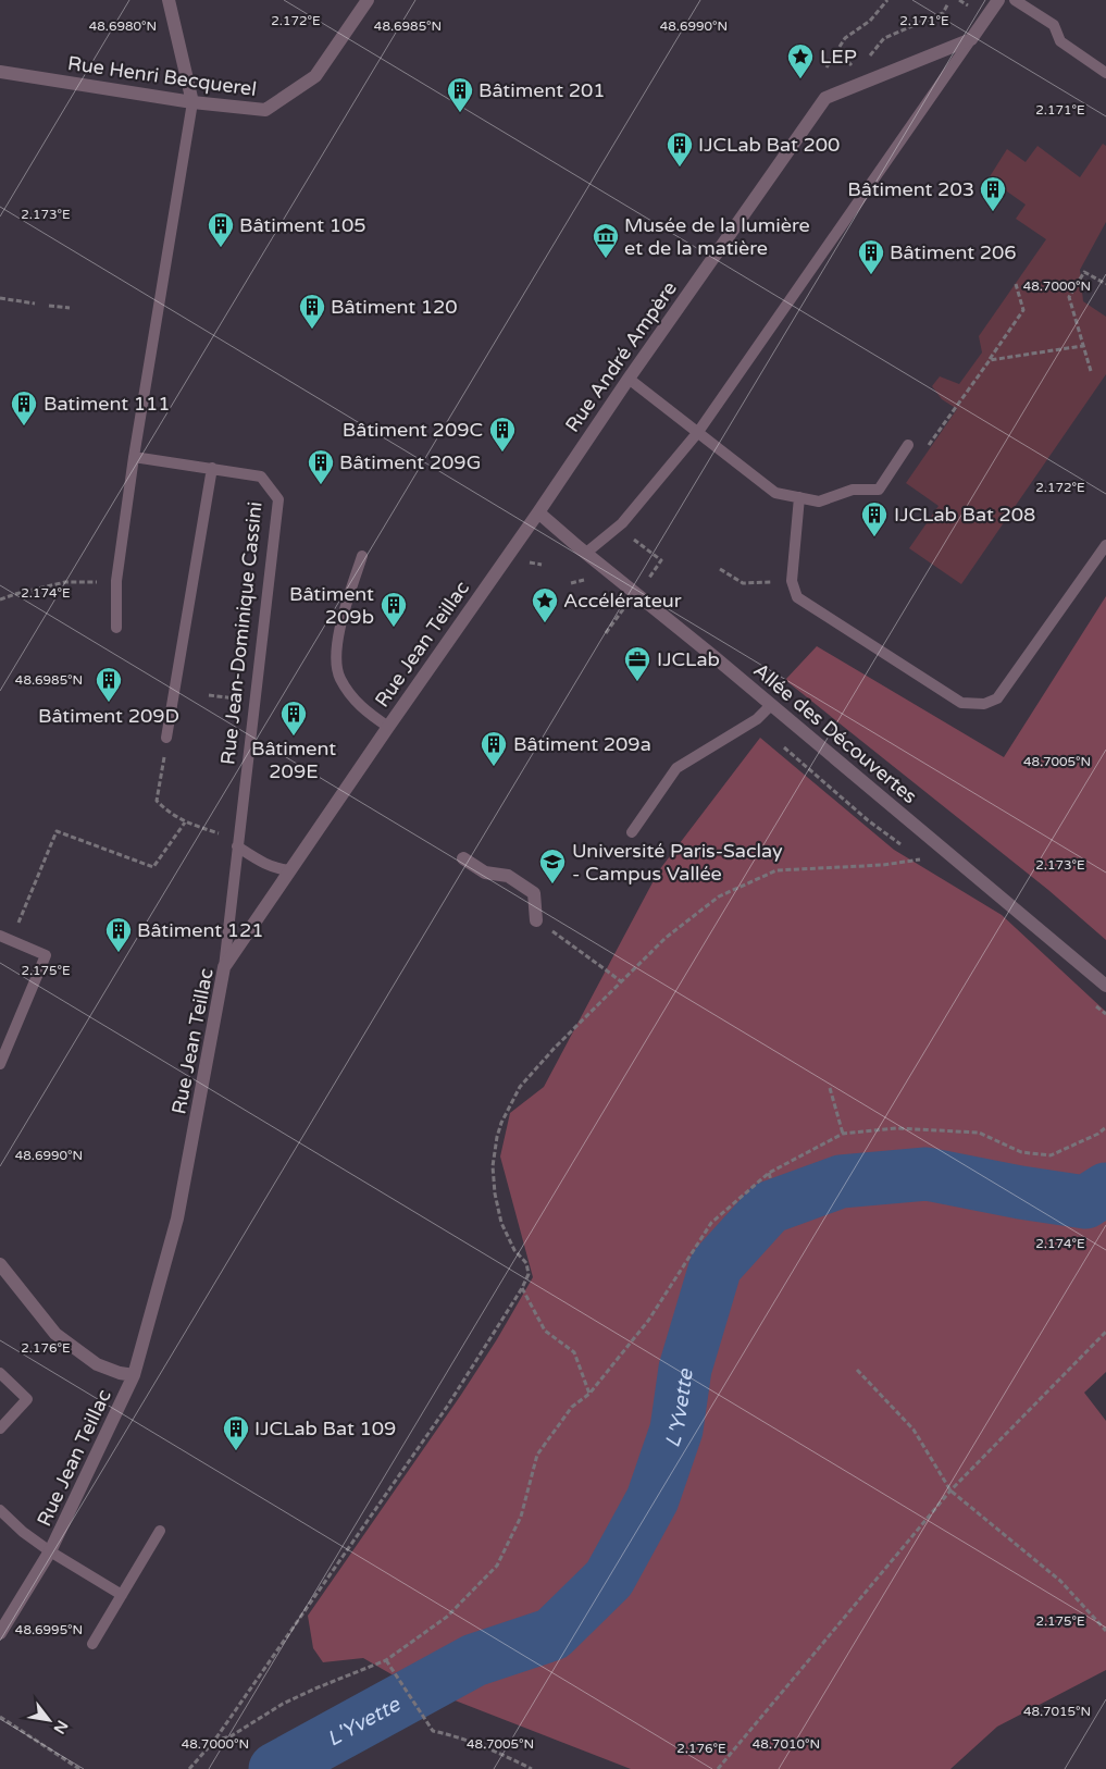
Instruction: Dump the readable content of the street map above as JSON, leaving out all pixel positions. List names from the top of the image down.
{
  "streets": {
    "street": [
      "Rue Henri Becquerel",
      "Rue André Ampère",
      "Rue Jean Teillac",
      "Allée des Découvertes"
    ],
    "lane": ["Rue Jean-Dominique Cassini"]
  },
  "crossings": [
    ["Rue André Ampère", "Rue Jean Teillac"],
    ["Rue André Ampère", "Allée des Découvertes"],
    ["Rue Jean-Dominique Cassini", "Rue Jean Teillac"],
    ["Rue Jean Teillac", "Allée des Découvertes"]
  ],
  "water": ["L'Yvette"],
  "places": {
    "place": ["LEP", "Accélérateur"],
    "building": [
      "Bâtiment 201",
      "IJCLab Bat 200",
      "Bâtiment 203",
      "Bâtiment 105",
      "Bâtiment 206",
      "Bâtiment 120",
      "Batiment 111",
      "Bâtiment 209C",
      "Bâtiment 209G",
      "IJCLab Bat 208",
      "Bâtiment 209b",
      "Bâtiment 209D",
      "Bâtiment 209E",
      "Bâtiment 209a",
      "Bâtiment 121",
      "IJCLab Bat 109"
    ],
    "museum": ["Musée de la lumière et de la matière"],
    "office": ["IJCLab"],
    "school or university": ["Université Paris-Saclay - Campus Vallée"]
  },
  "north": "bottom right",
  "coordinates": [
    "2.172°E",
    "2.171°E",
    "48.6980°N",
    "48.6985°N",
    "48.6990°N",
    "2.173°E",
    "48.7000°N",
    "2.174°E",
    "48.7005°N",
    "2.175°E",
    "2.176°E",
    "48.6995°N",
    "48.7015°N",
    "48.7010°N"
  ]
}
